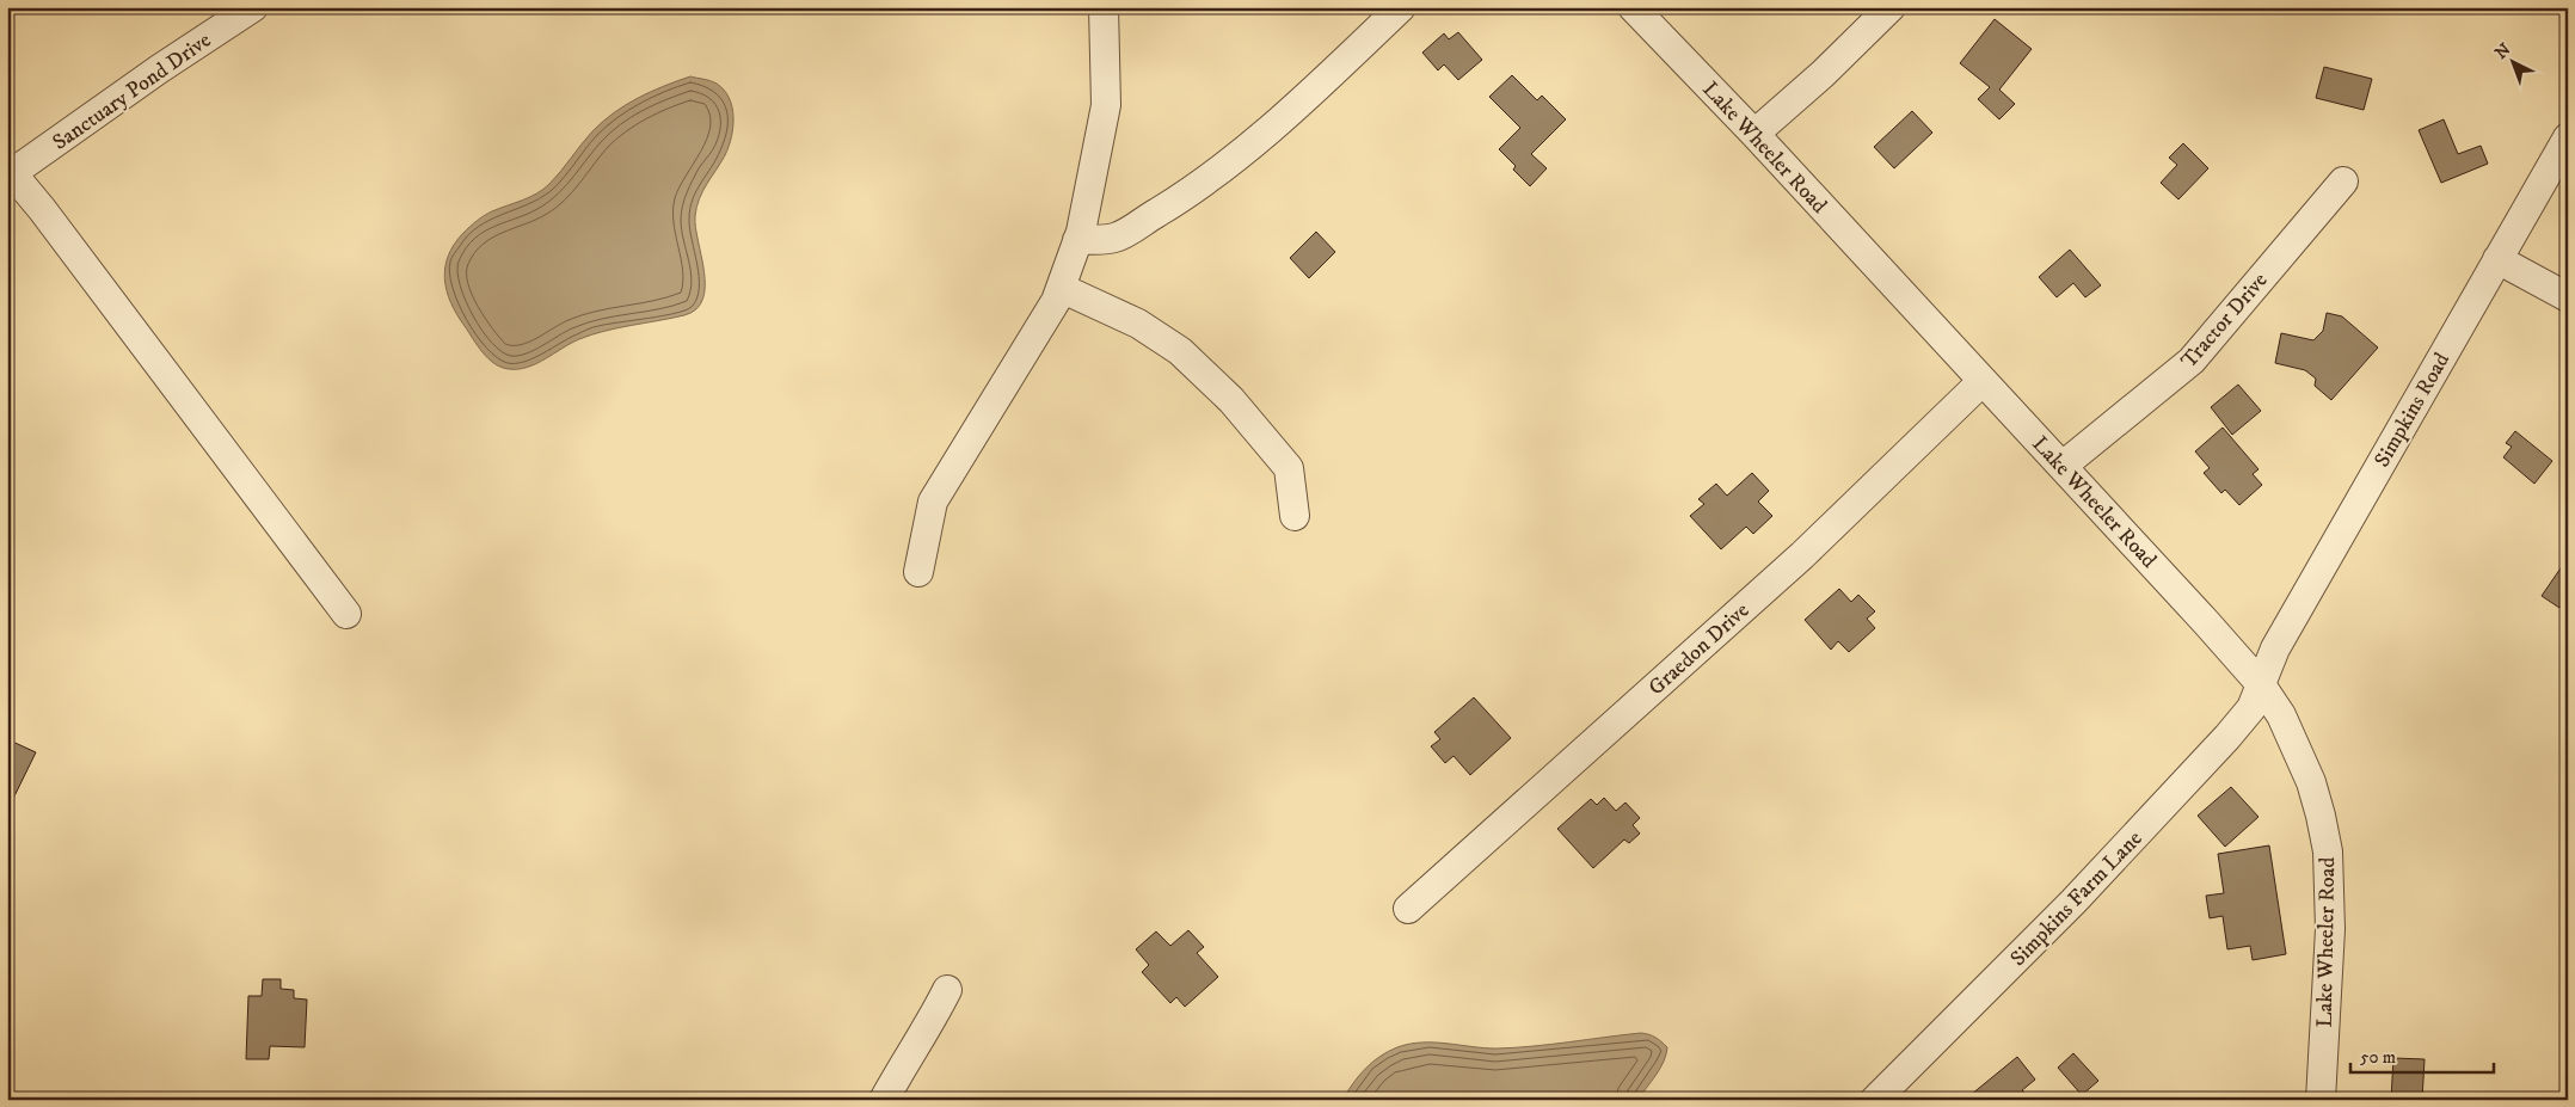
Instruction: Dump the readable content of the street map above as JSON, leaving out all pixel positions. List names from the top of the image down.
{
  "streets": {
    "street": [
      "Sanctuary Pond Drive",
      "Lake Wheeler Road",
      "Tractor Drive",
      "Simpkins Road",
      "Graedon Drive",
      "Simpkins Farm Lane"
    ]
  },
  "crossings": [
    ["Lake Wheeler Road", "Tractor Drive"],
    ["Lake Wheeler Road", "Simpkins Road"],
    ["Lake Wheeler Road", "Graedon Drive"],
    ["Lake Wheeler Road", "Simpkins Farm Lane"],
    ["Simpkins Road", "Simpkins Farm Lane"]
  ],
  "scale_bar": "50 m",
  "north": "top left"
}
